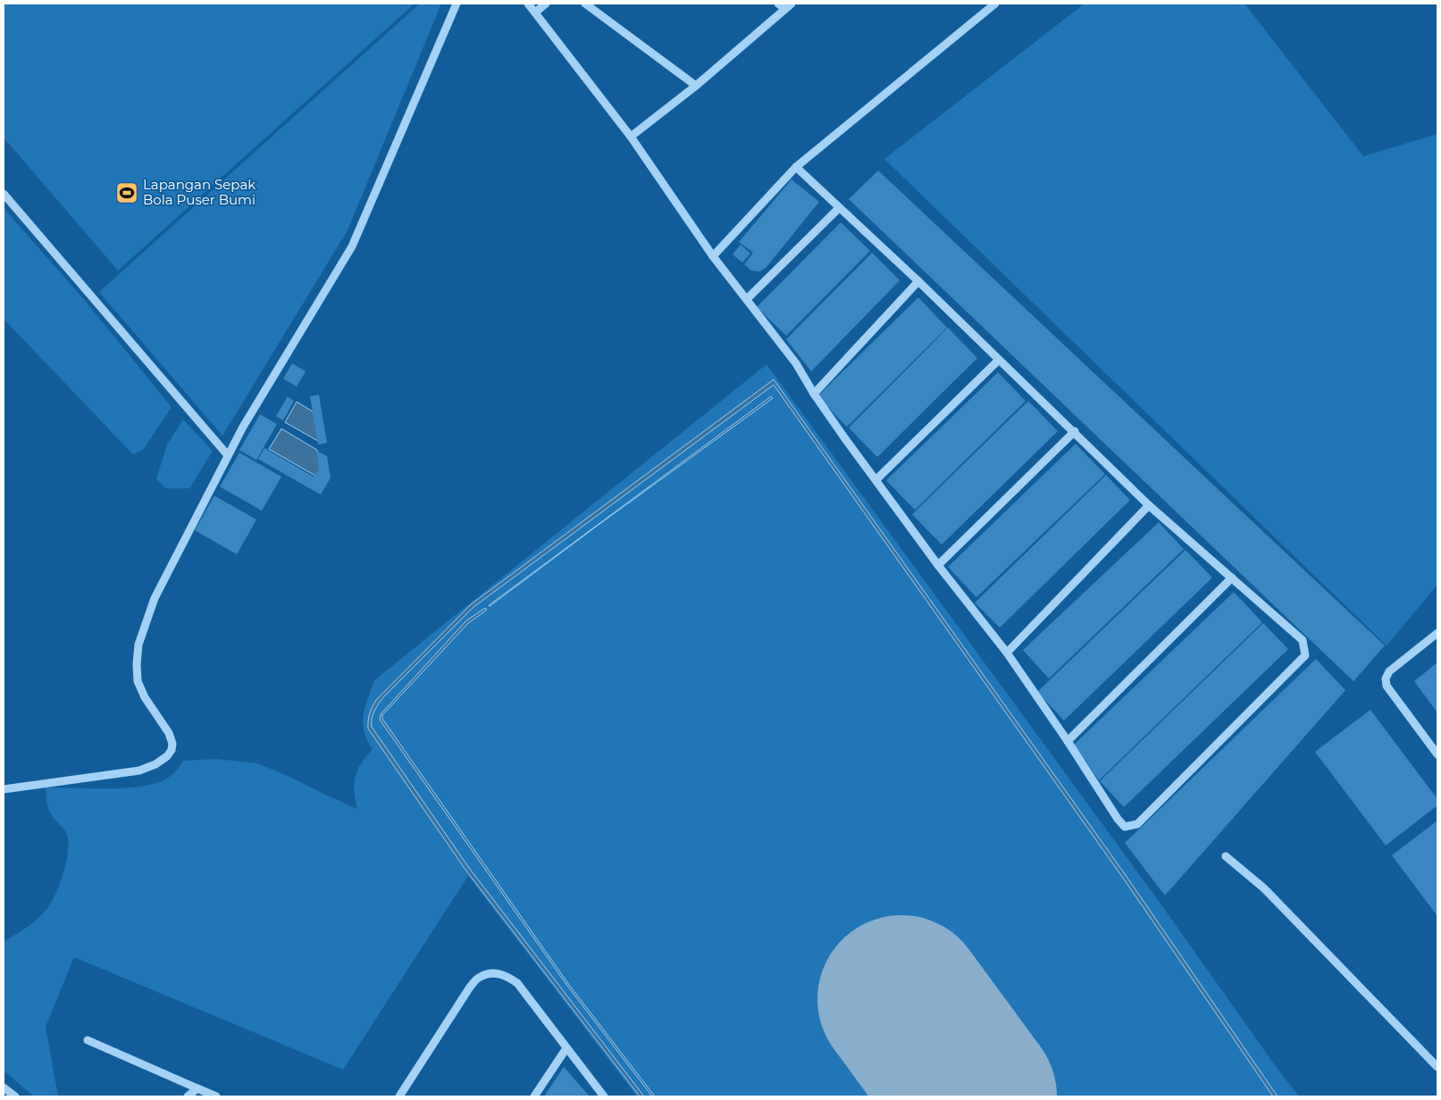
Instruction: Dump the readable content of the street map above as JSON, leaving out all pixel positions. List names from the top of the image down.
{
  "places": {
    "sports": ["Lapangan Sepak Bola Puser Bumi"]
  }
}
